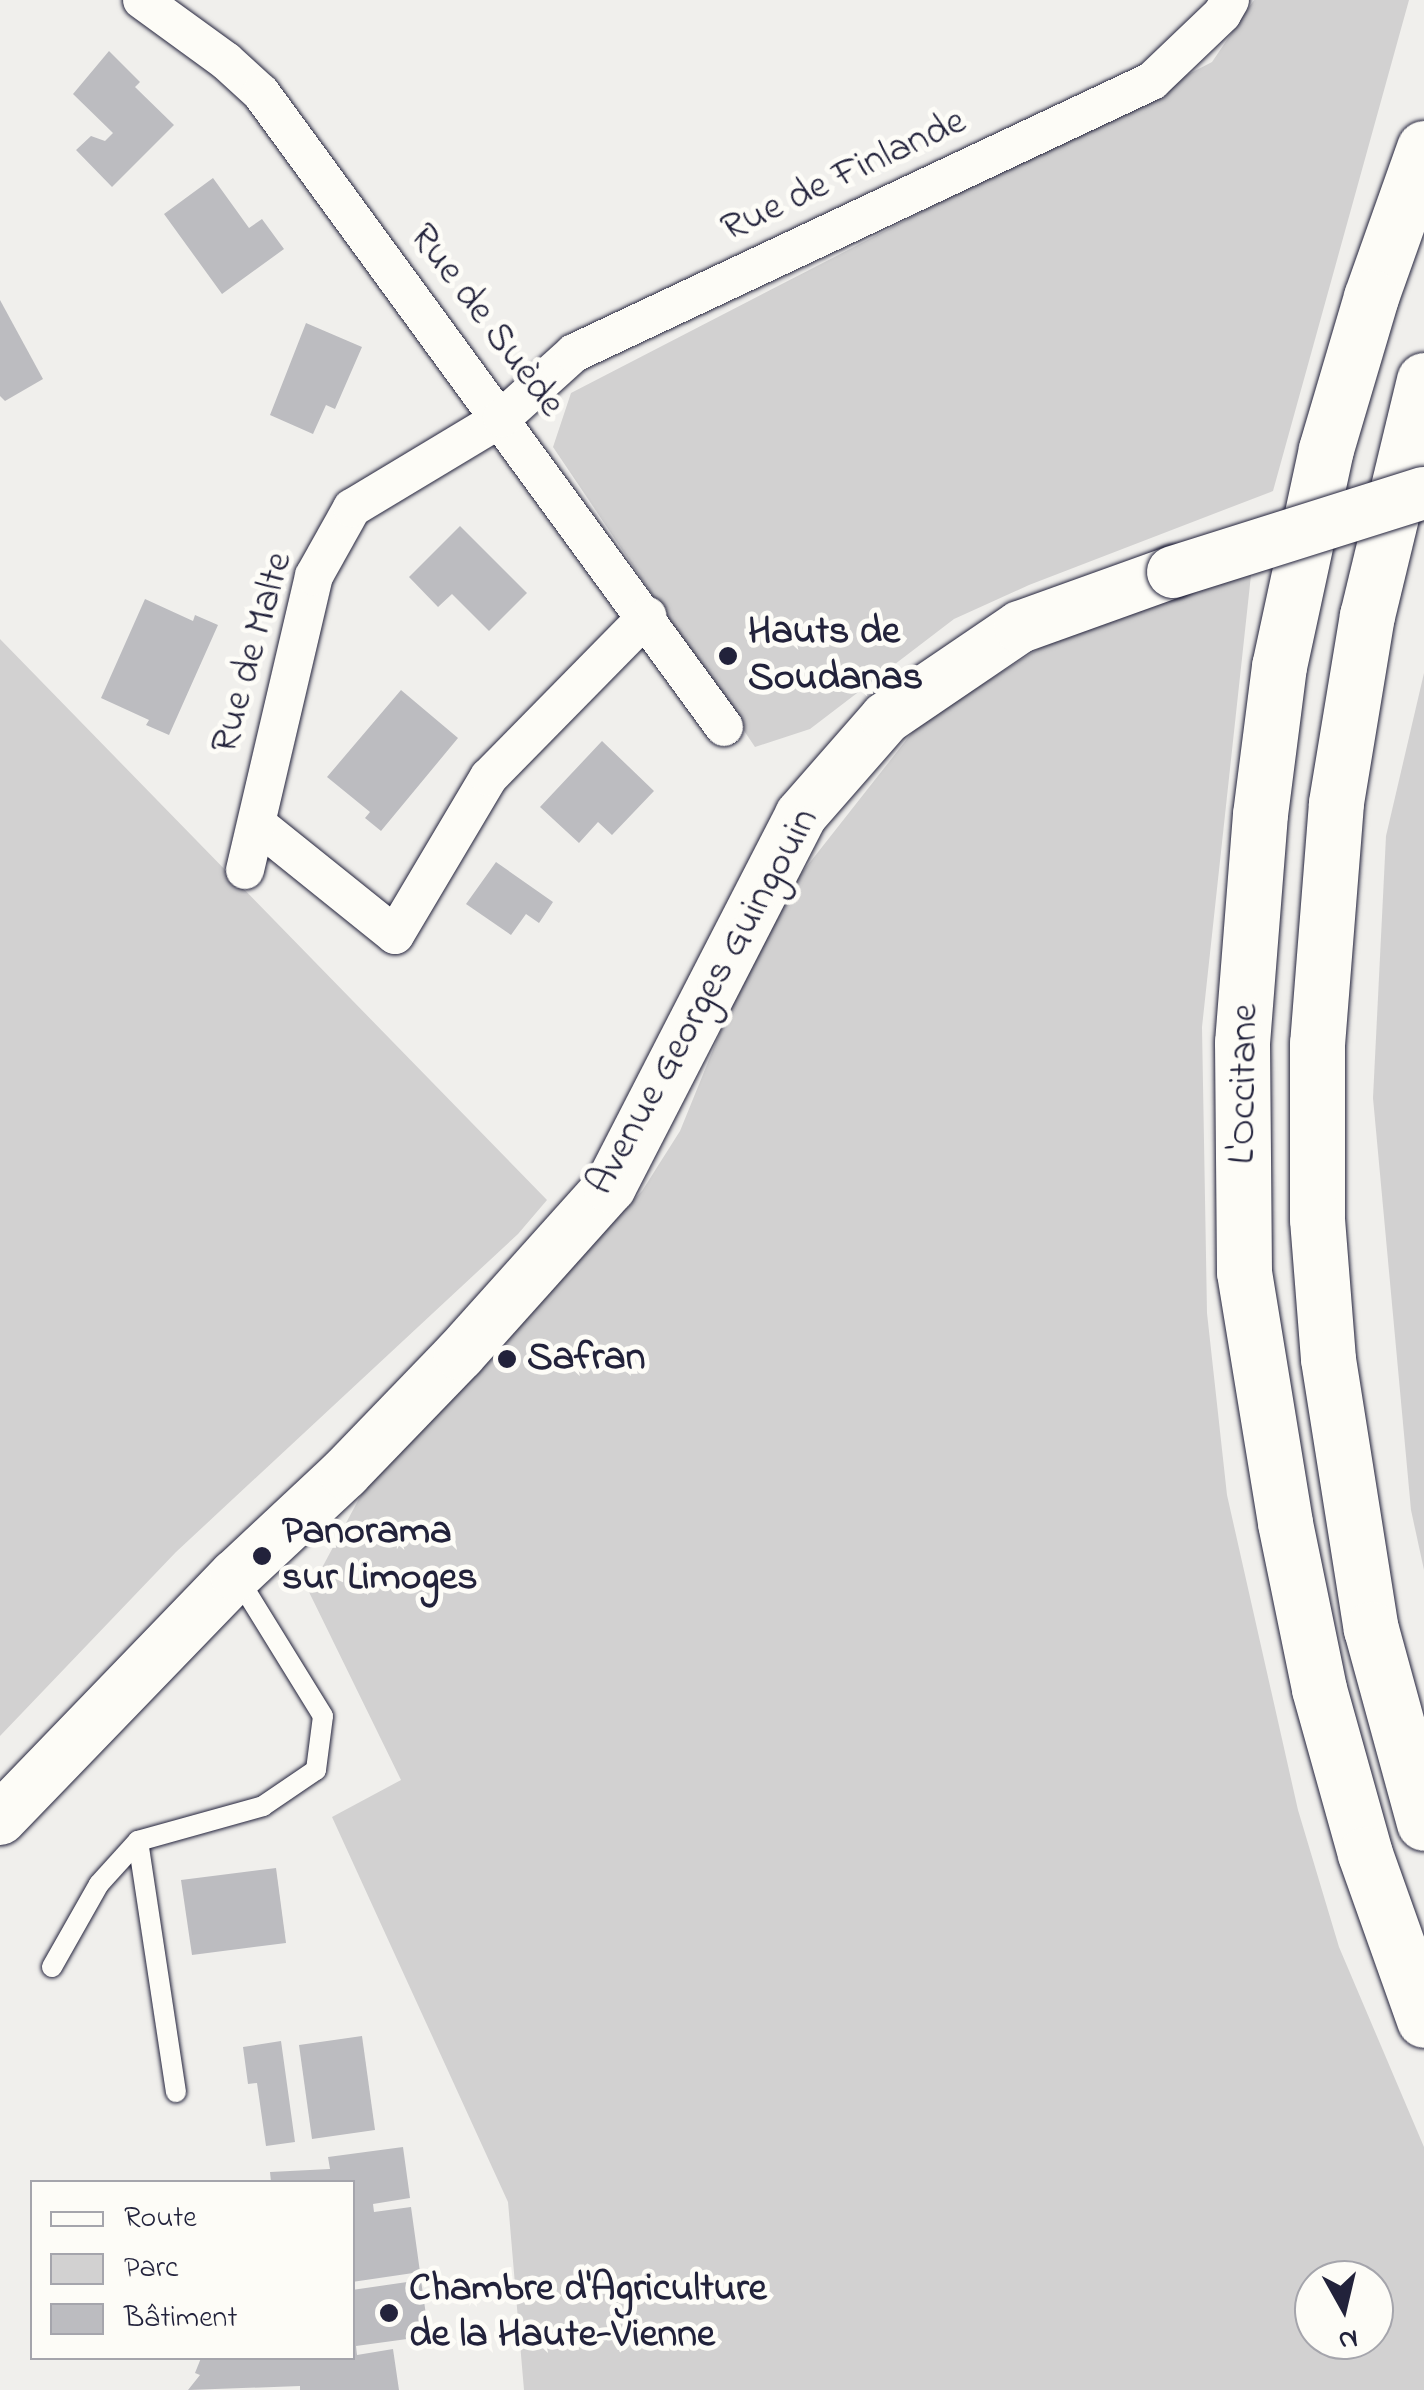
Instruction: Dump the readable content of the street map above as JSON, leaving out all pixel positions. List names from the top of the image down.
{
  "streets": {
    "highway": ["L'Occitane"],
    "street": [
      "Rue de Finlande",
      "Rue de Suède",
      "Rue de Malte",
      "Avenue Georges Guingouin"
    ]
  },
  "crossings": [
    ["Rue de Finlande", "Rue de Suède"],
    ["Rue de Finlande", "Rue de Malte"],
    ["Rue de Suède", "Rue de Malte"]
  ],
  "places": [
    "Hauts de Soudanas",
    "Safran",
    "Panorama sur Limoges",
    "Chambre d'Agriculture de la Haute-Vienne"
  ],
  "legend": ["Route", "Parc", "Bâtiment"],
  "north": "bottom"
}
